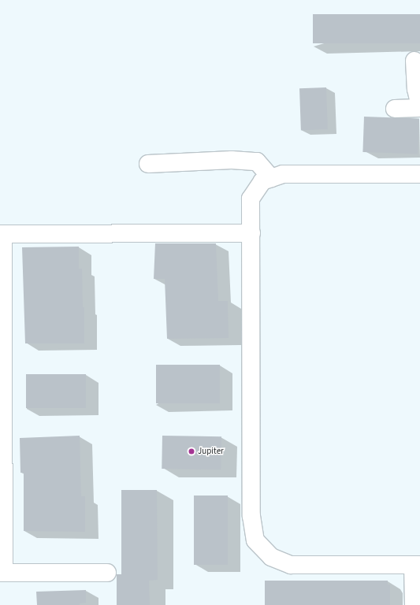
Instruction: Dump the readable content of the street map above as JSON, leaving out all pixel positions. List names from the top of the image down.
{
  "places": ["Jupiter"]
}
